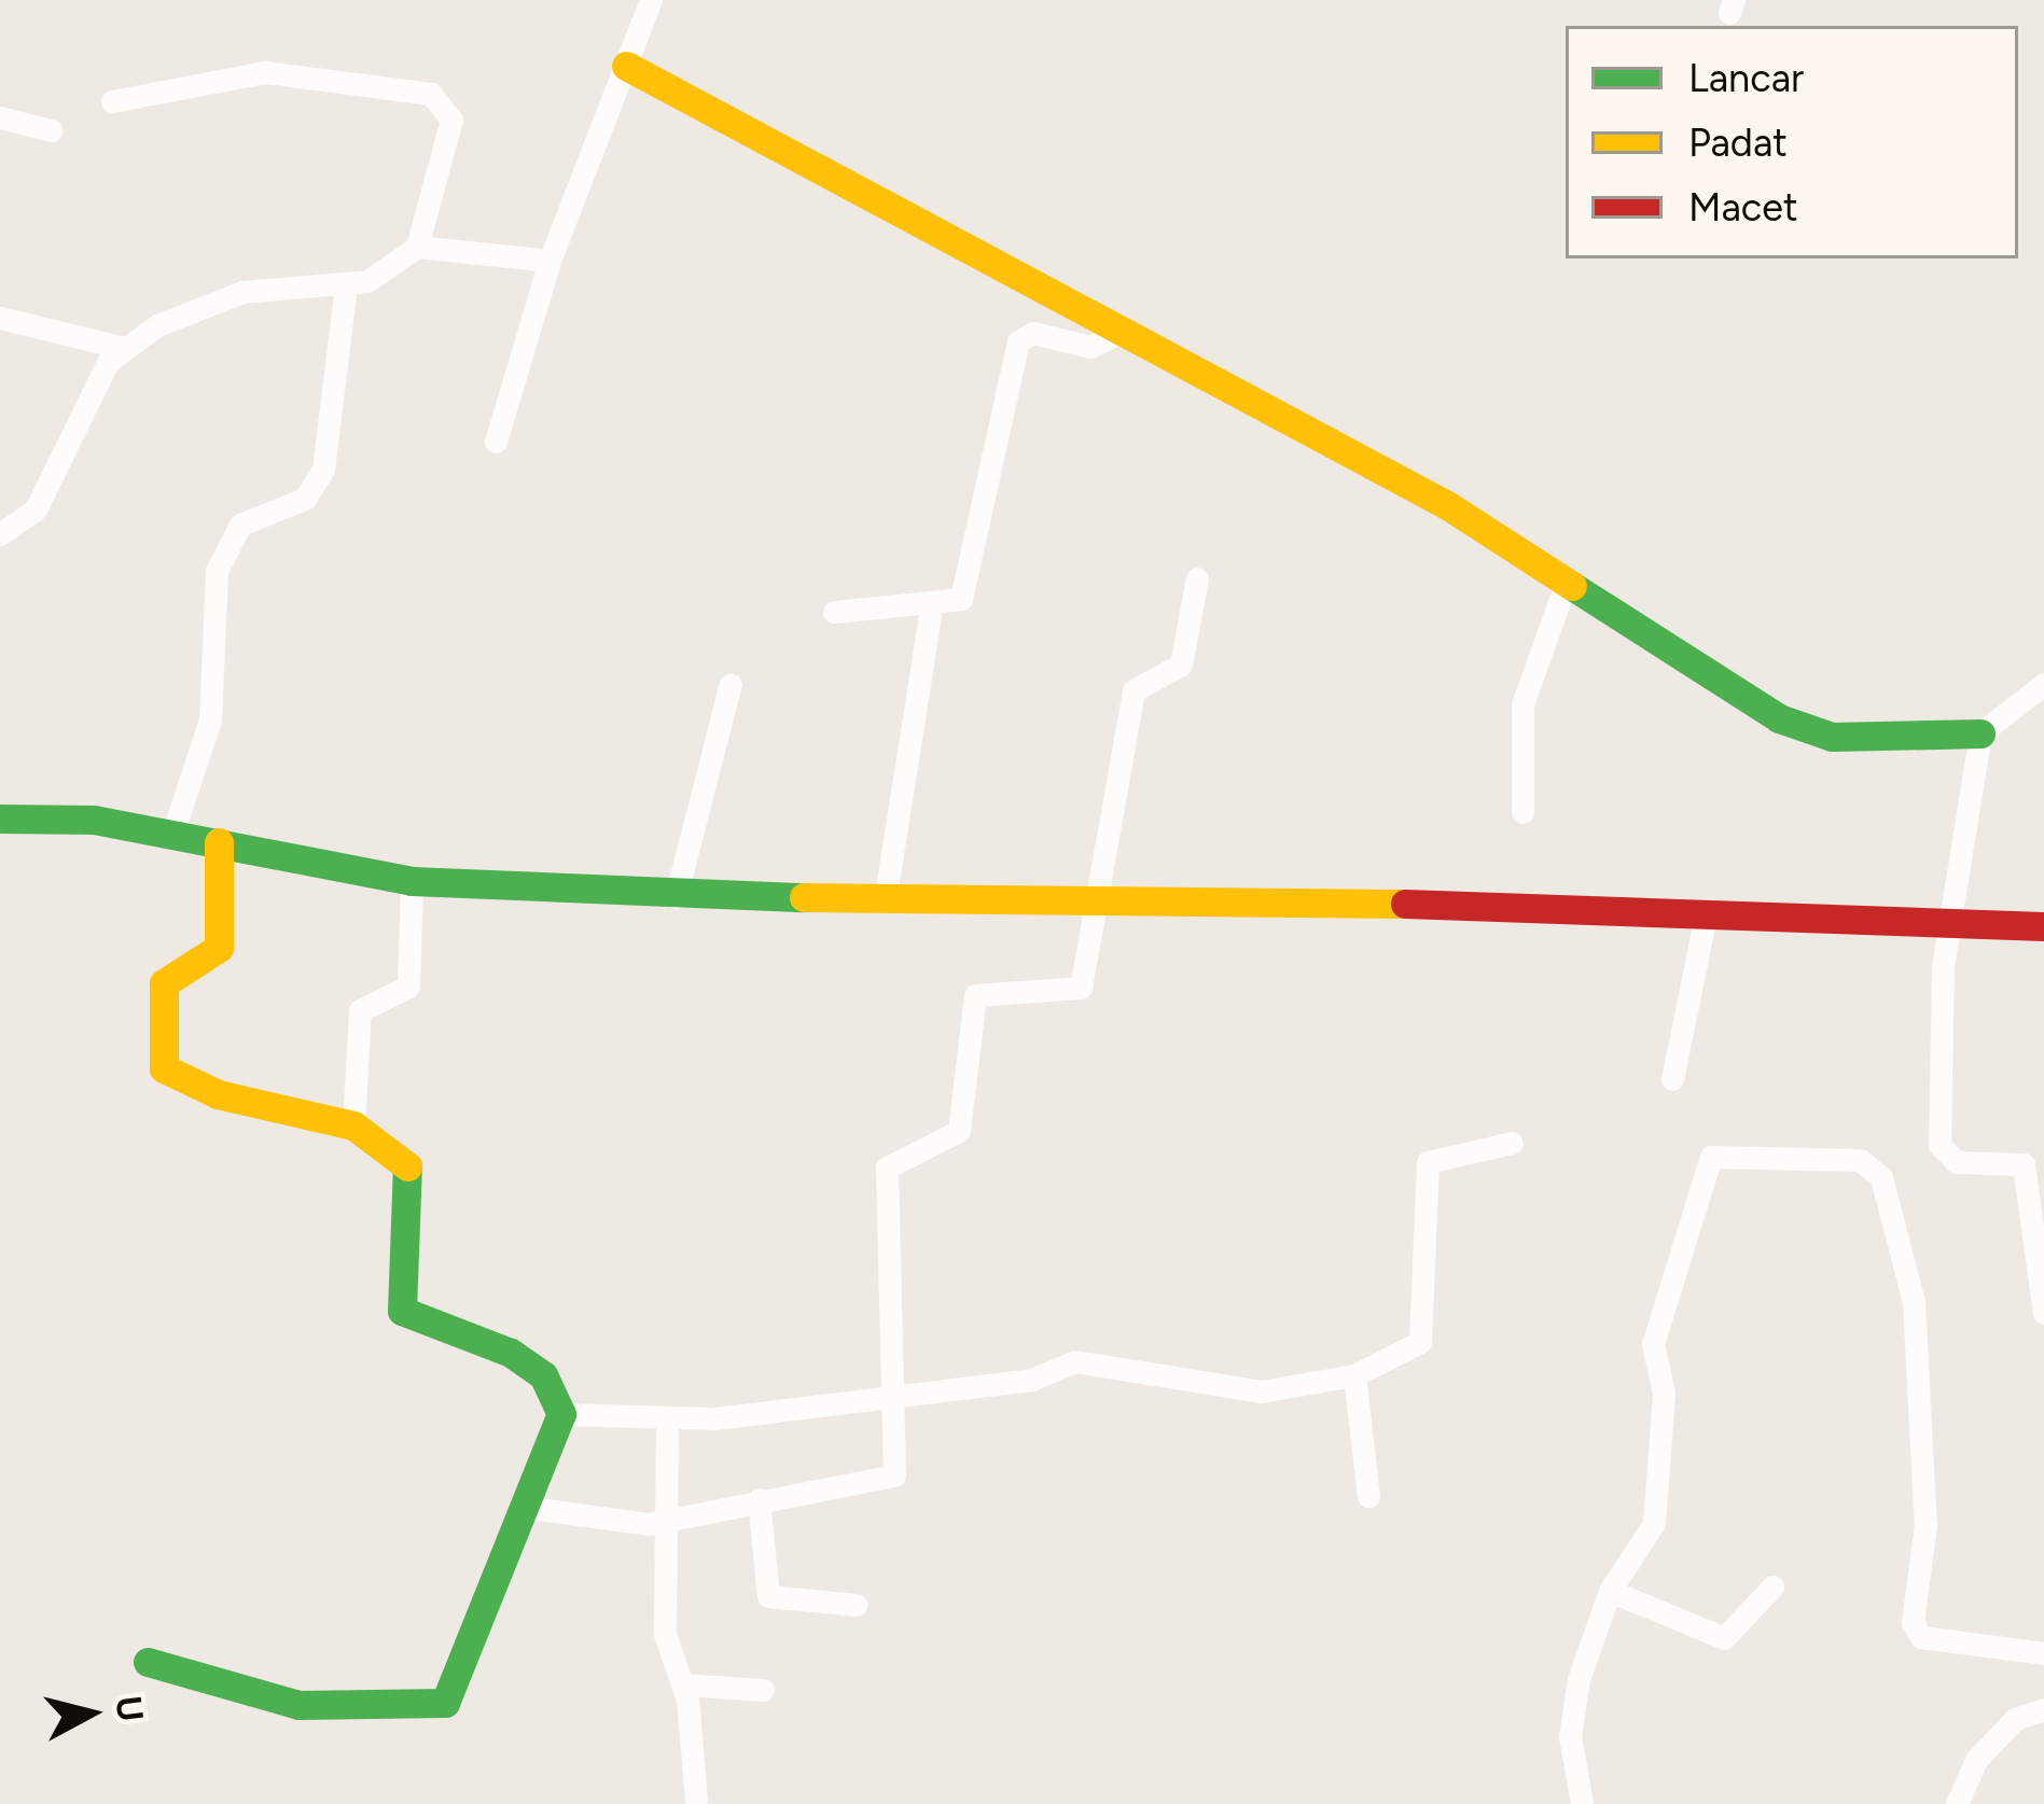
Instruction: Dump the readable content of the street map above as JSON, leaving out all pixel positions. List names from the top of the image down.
{
  "legend": ["Lancar", "Padat", "Macet"],
  "north": "right"
}
